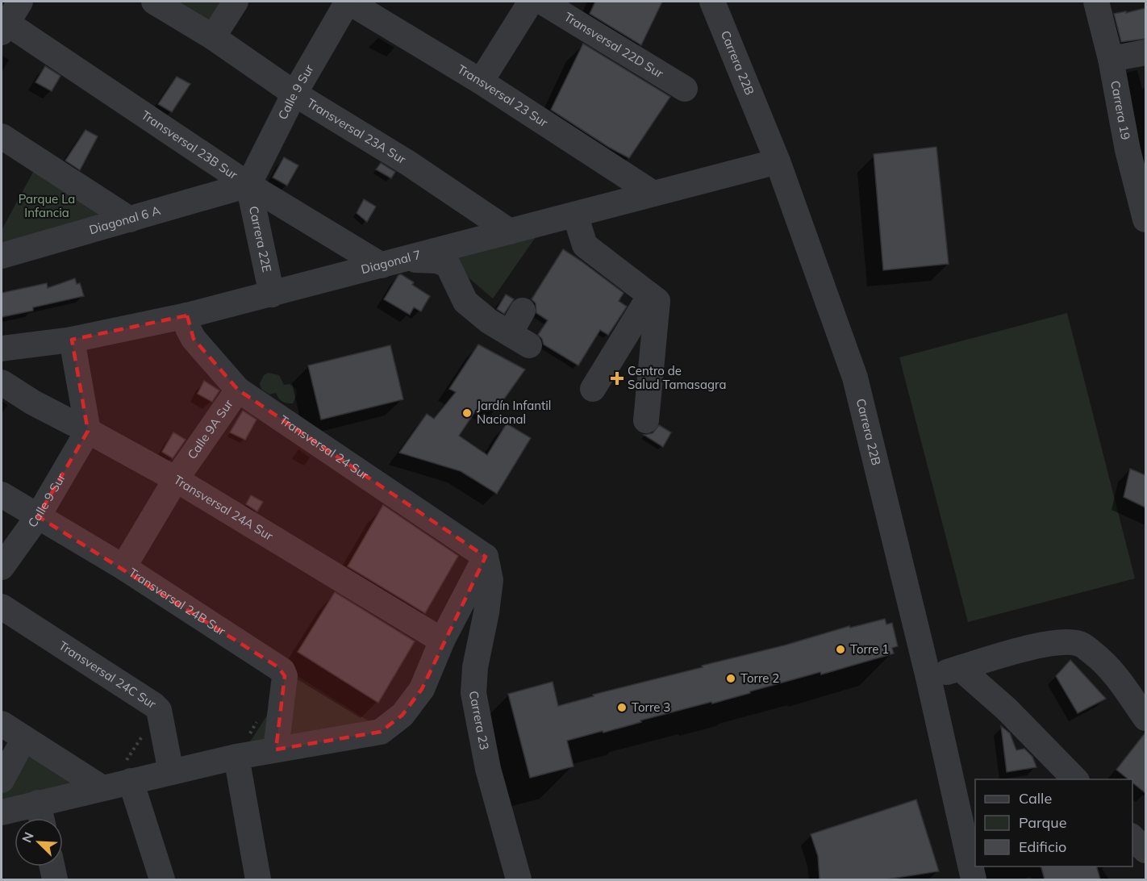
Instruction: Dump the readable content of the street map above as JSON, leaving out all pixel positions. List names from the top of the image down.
{
  "streets": {
    "street": [
      "Transversal 22D Sur",
      "Carrera 22B",
      "Calle 9 Sur",
      "Transversal 23 Sur",
      "Carrera 19",
      "Transversal 23A Sur",
      "Transversal 23B Sur",
      "Diagonal 6 A",
      "Carrera 22E",
      "Diagonal 7",
      "Calle 9A Sur",
      "Transversal 24 Sur",
      "Transversal 24A Sur",
      "Transversal 24B Sur",
      "Transversal 24C Sur",
      "Carrera 23"
    ]
  },
  "crossings": [
    ["Carrera 22B", "Diagonal 7"],
    ["Calle 9 Sur", "Transversal 23 Sur"],
    ["Calle 9 Sur", "Transversal 23A Sur"],
    ["Calle 9 Sur", "Transversal 23B Sur"],
    ["Calle 9 Sur", "Diagonal 6 A"],
    ["Calle 9 Sur", "Carrera 22E"],
    ["Calle 9 Sur", "Transversal 24A Sur"],
    ["Calle 9 Sur", "Transversal 24B Sur"],
    ["Transversal 23 Sur", "Diagonal 7"],
    ["Transversal 23A Sur", "Diagonal 7"],
    ["Transversal 23B Sur", "Diagonal 6 A"],
    ["Transversal 23B Sur", "Carrera 22E"],
    ["Transversal 23B Sur", "Diagonal 7"],
    ["Diagonal 6 A", "Carrera 22E"],
    ["Carrera 22E", "Diagonal 7"],
    ["Diagonal 7", "Transversal 24 Sur"],
    ["Calle 9A Sur", "Transversal 24 Sur"],
    ["Calle 9A Sur", "Transversal 24A Sur"],
    ["Calle 9A Sur", "Transversal 24B Sur"],
    ["Transversal 24 Sur", "Carrera 23"]
  ],
  "parks": ["Parque La Infancia"],
  "places": {
    "health": ["Centro de Salud Tamasagra"],
    "other": [
      "Jardín Infantil Nacional",
      "Torre 1",
      "Torre 2",
      "Torre 3"
    ]
  },
  "legend": ["Calle", "Parque", "Edificio"],
  "north": "top left"
}
